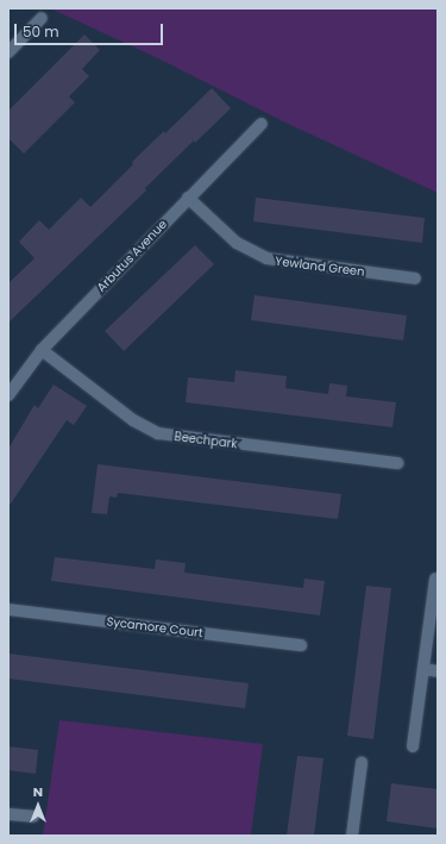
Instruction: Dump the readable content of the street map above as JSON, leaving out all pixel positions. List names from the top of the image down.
{
  "streets": {
    "street": [
      "Arbutus Avenue",
      "Yewland Green",
      "Beechpark",
      "Sycamore Court"
    ]
  },
  "crossings": [
    ["Arbutus Avenue", "Yewland Green"],
    ["Arbutus Avenue", "Beechpark"]
  ],
  "scale_bar": "50 m",
  "north": "top"
}
